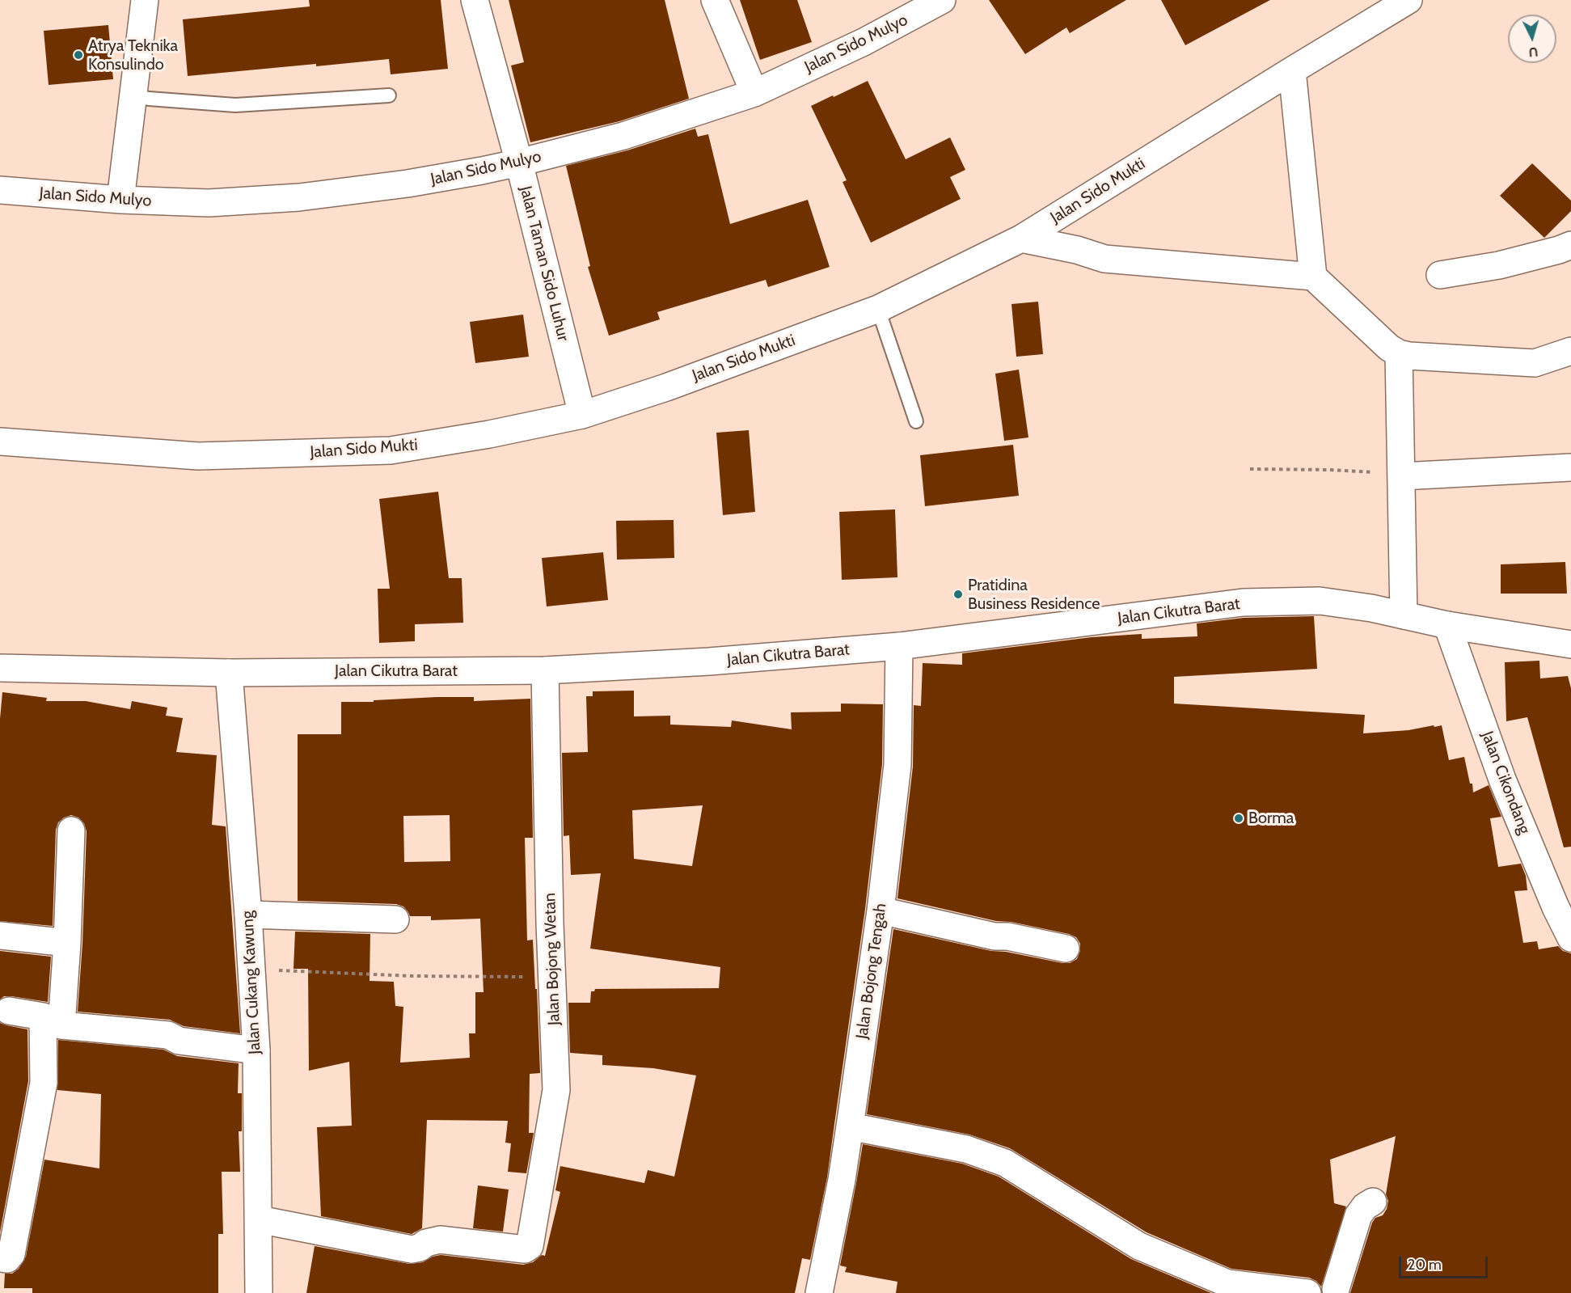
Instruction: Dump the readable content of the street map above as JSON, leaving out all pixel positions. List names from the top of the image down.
{
  "streets": {
    "street": [
      "Jalan Sido Mulyo",
      "Jalan Sido Mukti",
      "Jalan Taman Sido Luhur",
      "Jalan Cikutra Barat",
      "Jalan Cikondang",
      "Jalan Bojong Wetan",
      "Jalan Bojong Tengah",
      "Jalan Cukang Kawung"
    ]
  },
  "crossings": [
    ["Jalan Sido Mulyo", "Jalan Taman Sido Luhur"],
    ["Jalan Sido Mukti", "Jalan Taman Sido Luhur"],
    ["Jalan Cikutra Barat", "Jalan Cikondang"],
    ["Jalan Cikutra Barat", "Jalan Bojong Wetan"],
    ["Jalan Cikutra Barat", "Jalan Bojong Tengah"],
    ["Jalan Cikutra Barat", "Jalan Cukang Kawung"],
    ["Jalan Bojong Wetan", "Jalan Cukang Kawung"]
  ],
  "places": ["Atrya Teknika Konsulindo", "Pratidina Business Residence", "Borma"],
  "scale_bar": "20 m",
  "north": "bottom"
}
